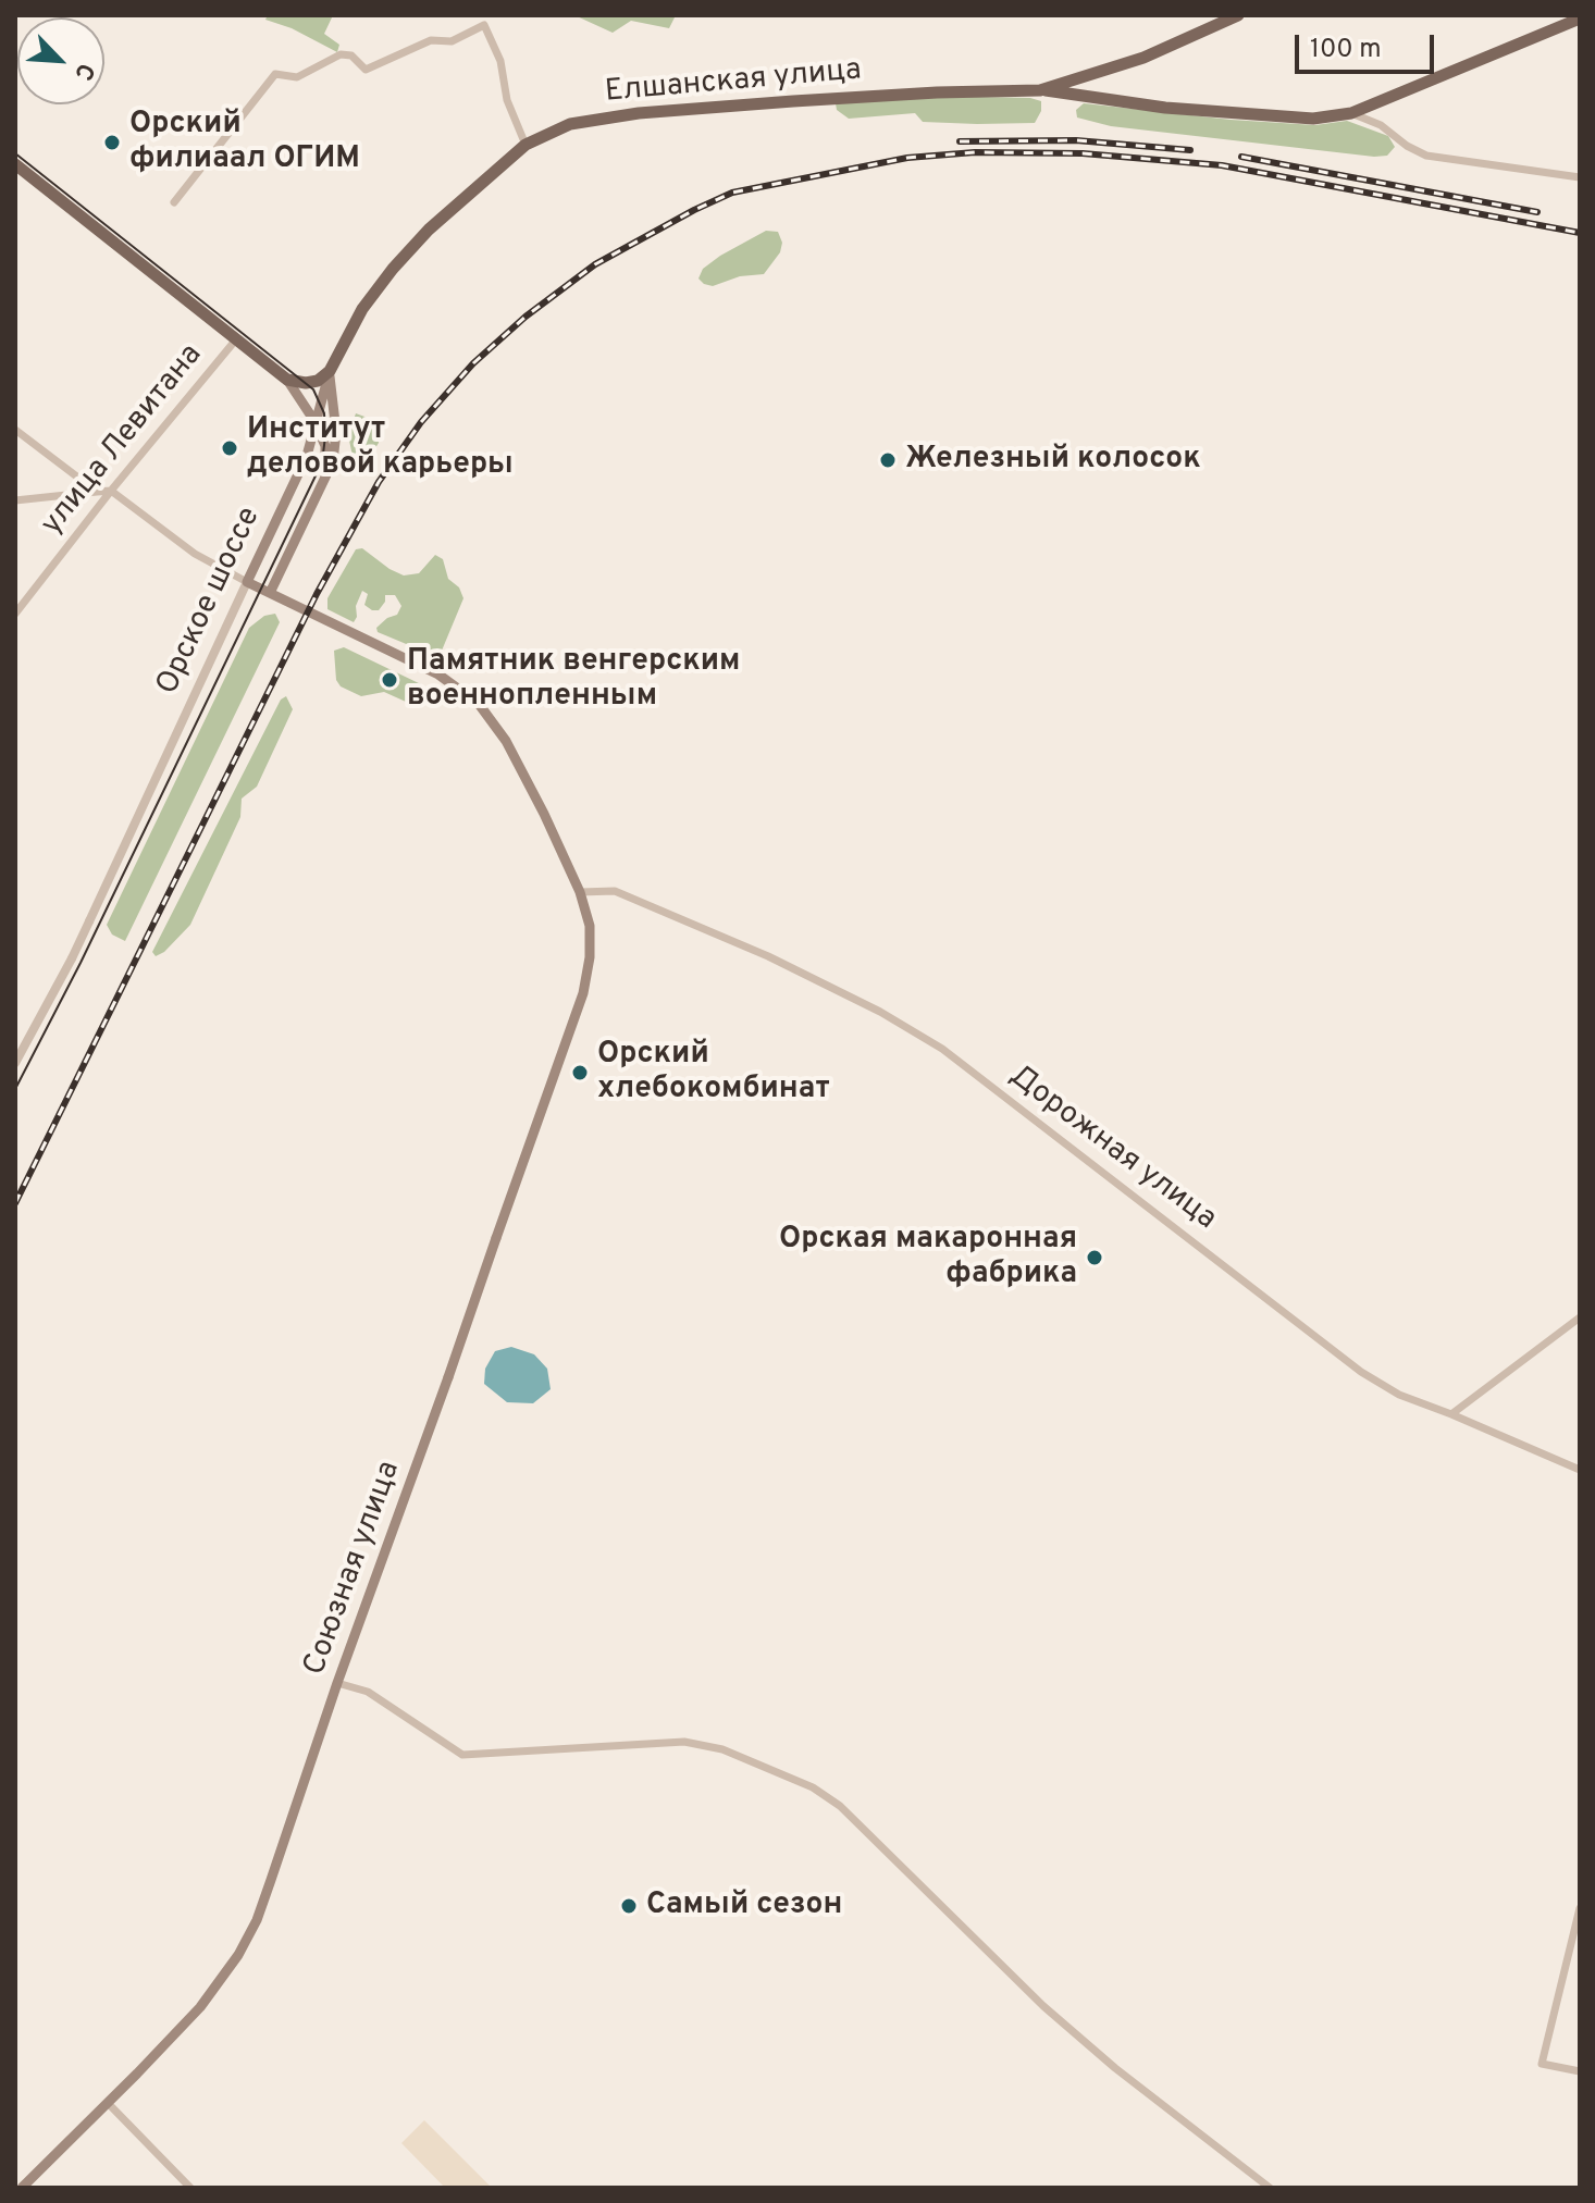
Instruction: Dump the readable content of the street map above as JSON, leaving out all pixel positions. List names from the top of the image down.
{
  "streets": {
    "main road": ["Елшанская улица", "Орское шоссе", "Союзная улица"],
    "street": ["улица Левитана", "Дорожная улица"]
  },
  "crossings": [
    ["Елшанская улица", "Орское шоссе"],
    ["Орское шоссе", "Союзная улица"],
    ["Дорожная улица", "Союзная улица"]
  ],
  "places": [
    "Орский филиаал ОГИМ",
    "Институт деловой карьеры",
    "Железный колосок",
    "Памятник венгерским военнопленным",
    "Орский хлебокомбинат",
    "Орская макаронная фабрика",
    "Самый сезон"
  ],
  "scale_bar": "100 m",
  "north": "bottom right"
}
